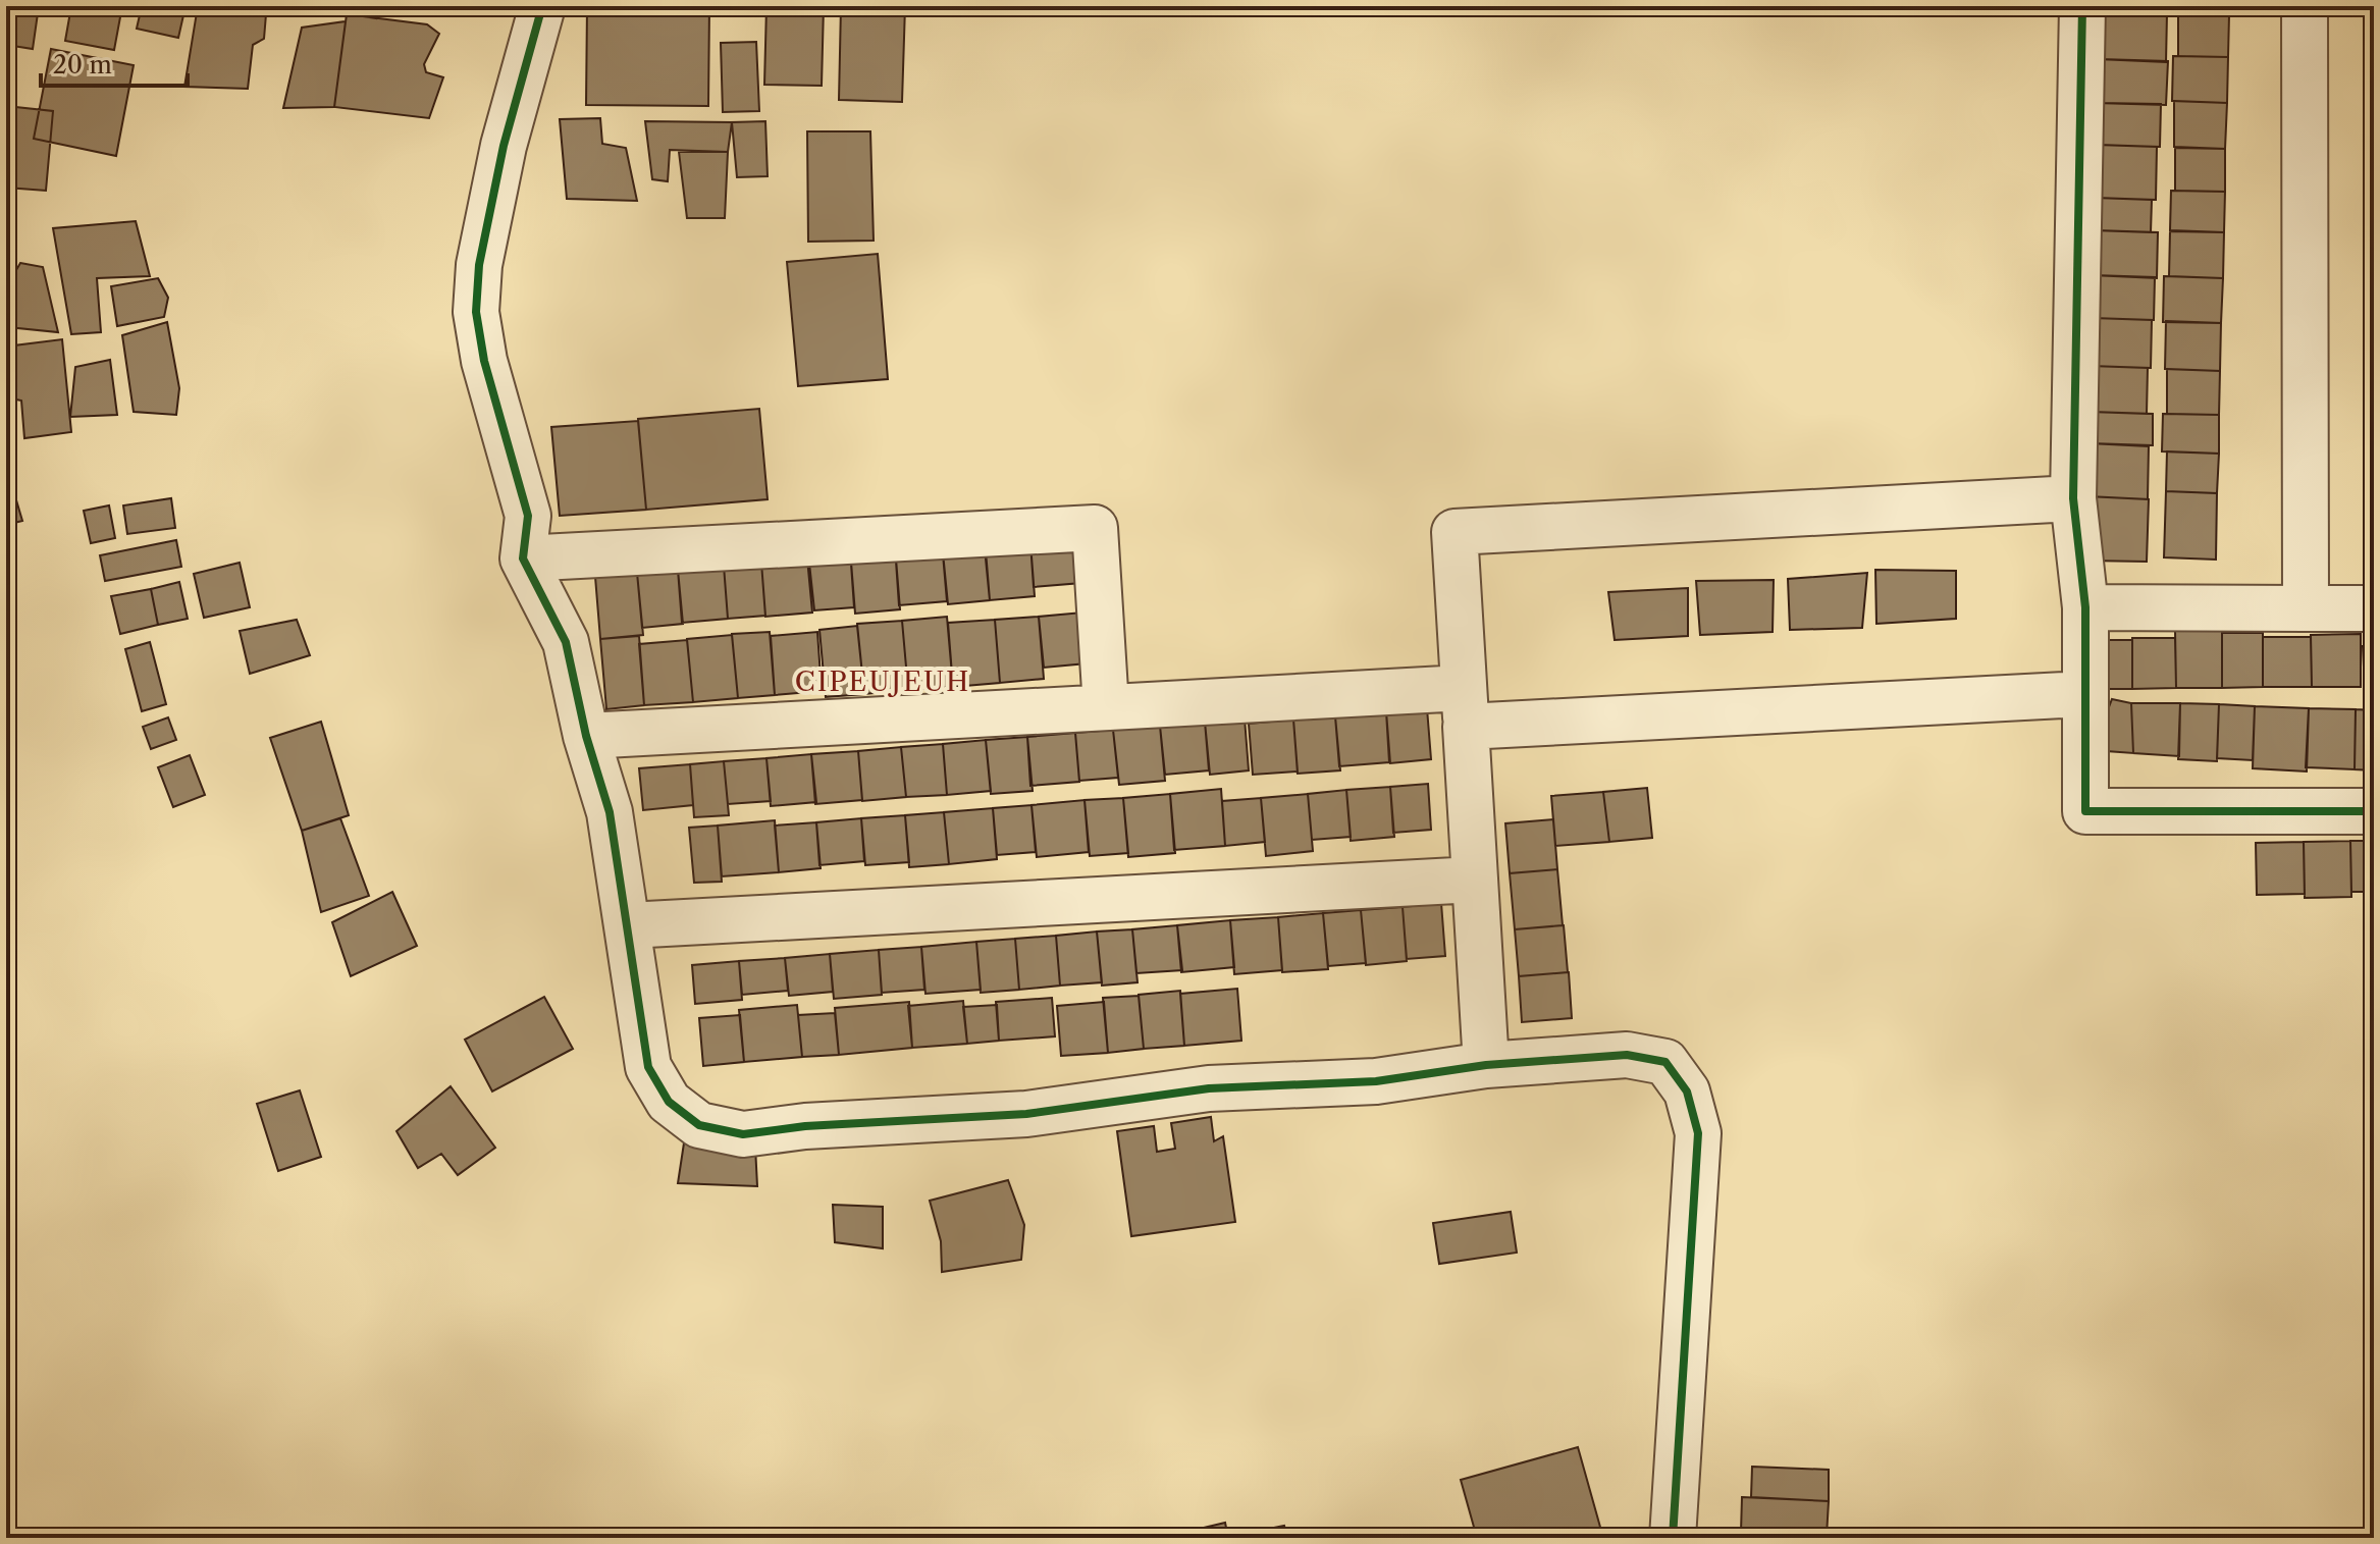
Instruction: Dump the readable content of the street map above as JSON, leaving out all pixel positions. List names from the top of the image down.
{
  "districts": ["CIPEUJEUH"],
  "scale_bar": "20 m"
}
